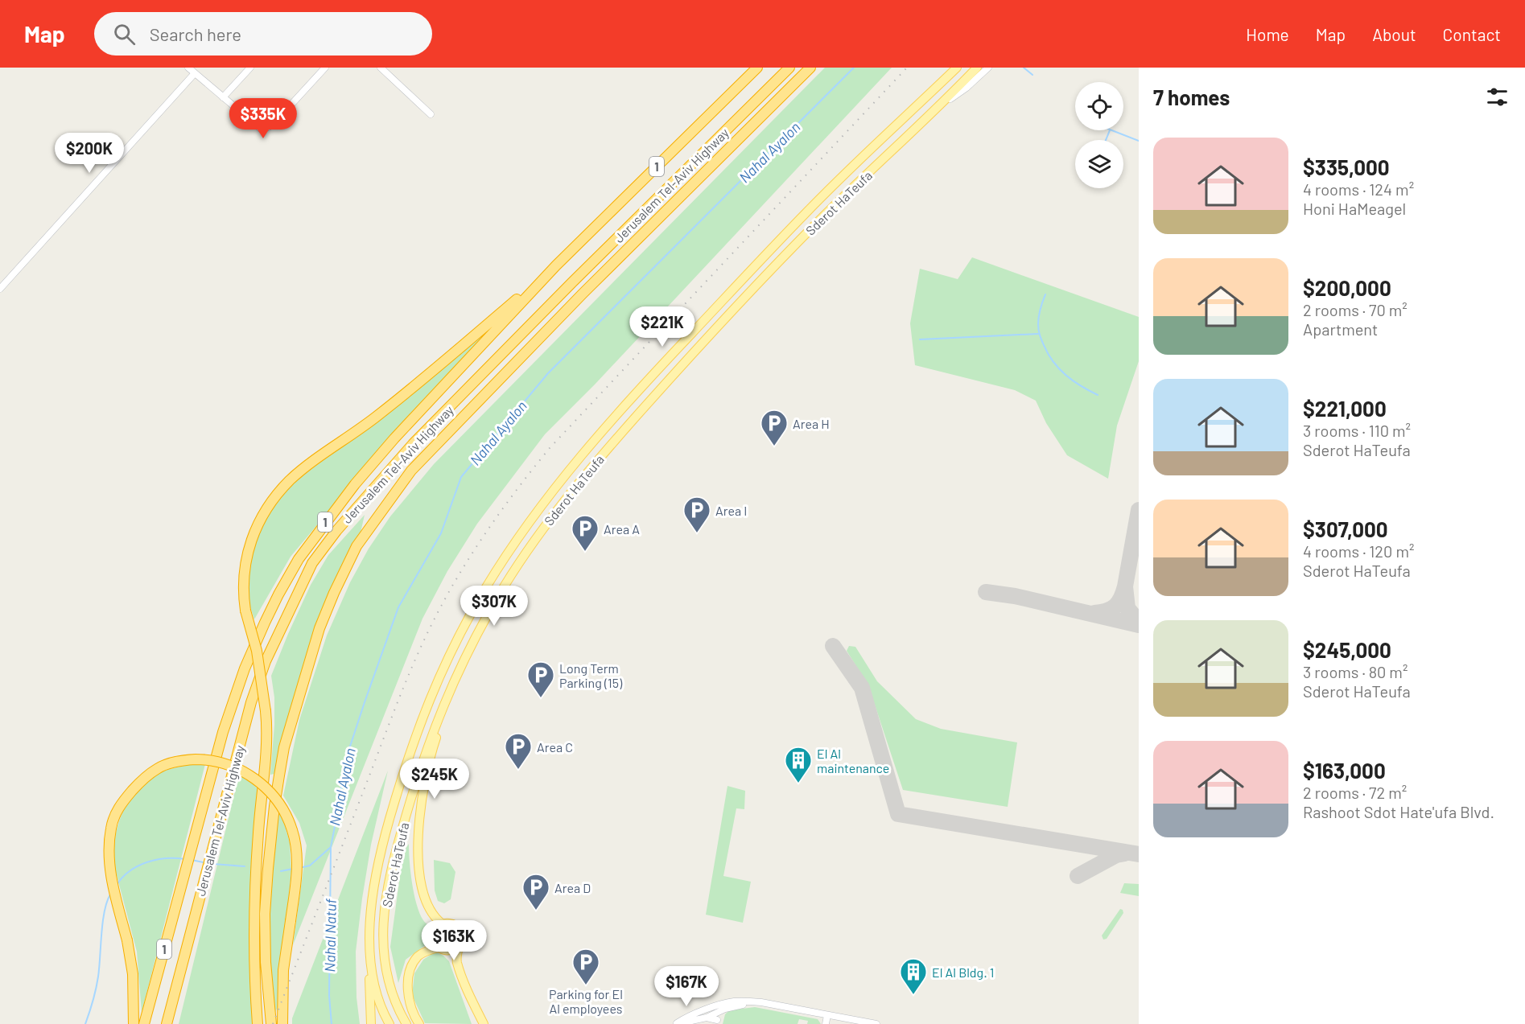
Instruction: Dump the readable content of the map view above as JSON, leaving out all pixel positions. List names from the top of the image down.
{
  "streets": {
    "highway": ["1", "Jerusalem Tel-Aviv Highway"],
    "main road": ["Sderot HaTeufa"]
  },
  "water": ["Nahal Ayalon", "Nahal Natuf"],
  "places": {
    "parking": [
      "Area H",
      "Area I",
      "Area A",
      "Long Term Parking (15)",
      "Area C",
      "Area D",
      "Parking for El Al employees"
    ],
    "building": ["El Al maintenance", "El Al Bldg. 1"]
  },
  "page": {
    "header": "Map",
    "search": "Search here",
    "nav": [
      "Home",
      "Map",
      "About",
      "Contact"
    ],
    "heading": "7 homes",
    "price": [
      "$335K",
      "$200K",
      "$221K",
      "$307K",
      "$245K",
      "$163K",
      "$167K"
    ],
    "list": [
      {
        "name": "$335,000",
        "note": "4 rooms · 124 m² · Honi HaMeagel"
      },
      {
        "name": "$200,000",
        "note": "2 rooms · 70 m² · Apartment"
      },
      {
        "name": "$221,000",
        "note": "3 rooms · 110 m² · Sderot HaTeufa"
      },
      {
        "name": "$307,000",
        "note": "4 rooms · 120 m² · Sderot HaTeufa"
      },
      {
        "name": "$245,000",
        "note": "3 rooms · 80 m² · Sderot HaTeufa"
      },
      {
        "name": "$163,000",
        "note": "2 rooms · 72 m² · Rashoot Sdot Hate'ufa Blvd."
      }
    ]
  }
}
